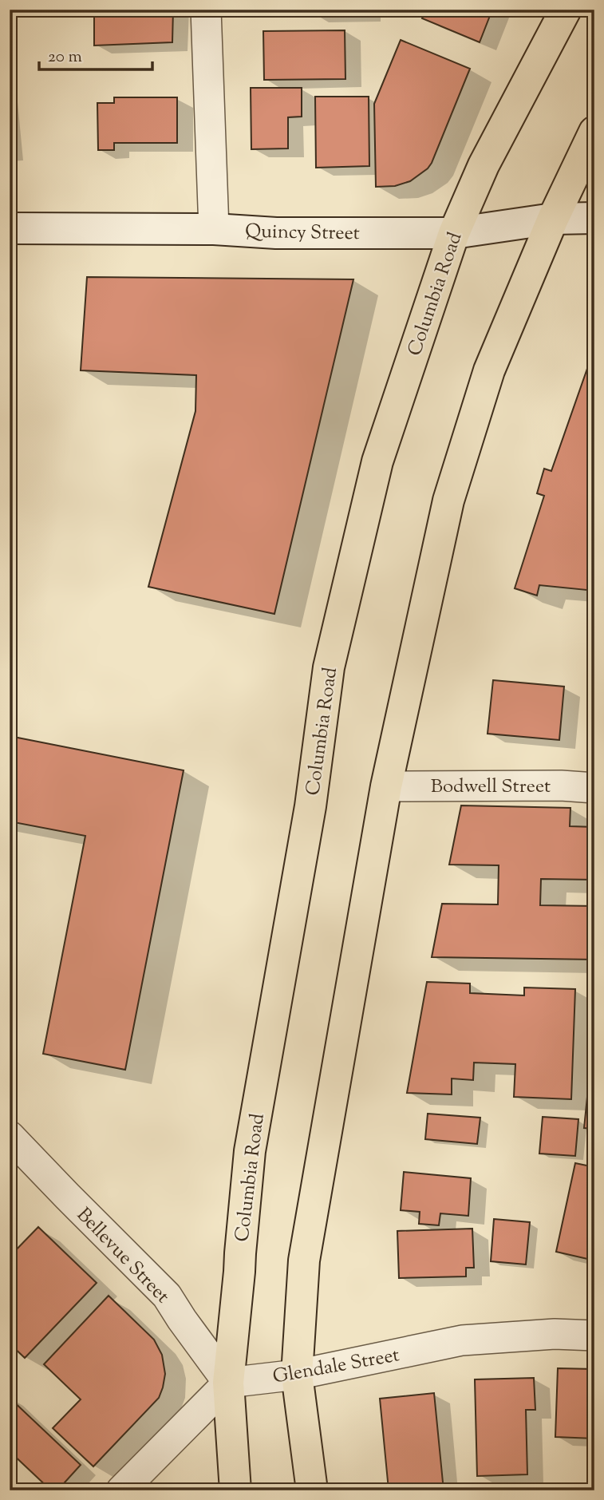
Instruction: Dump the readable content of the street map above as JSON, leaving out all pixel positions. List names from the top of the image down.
{
  "streets": {
    "main road": ["Quincy Street", "Columbia Road"],
    "street": ["Bodwell Street", "Bellevue Street", "Glendale Street"]
  },
  "crossings": [
    ["Quincy Street", "Columbia Road"],
    ["Columbia Road", "Bellevue Street"],
    ["Columbia Road", "Glendale Street"],
    ["Bellevue Street", "Glendale Street"]
  ],
  "scale_bar": "20 m"
}
